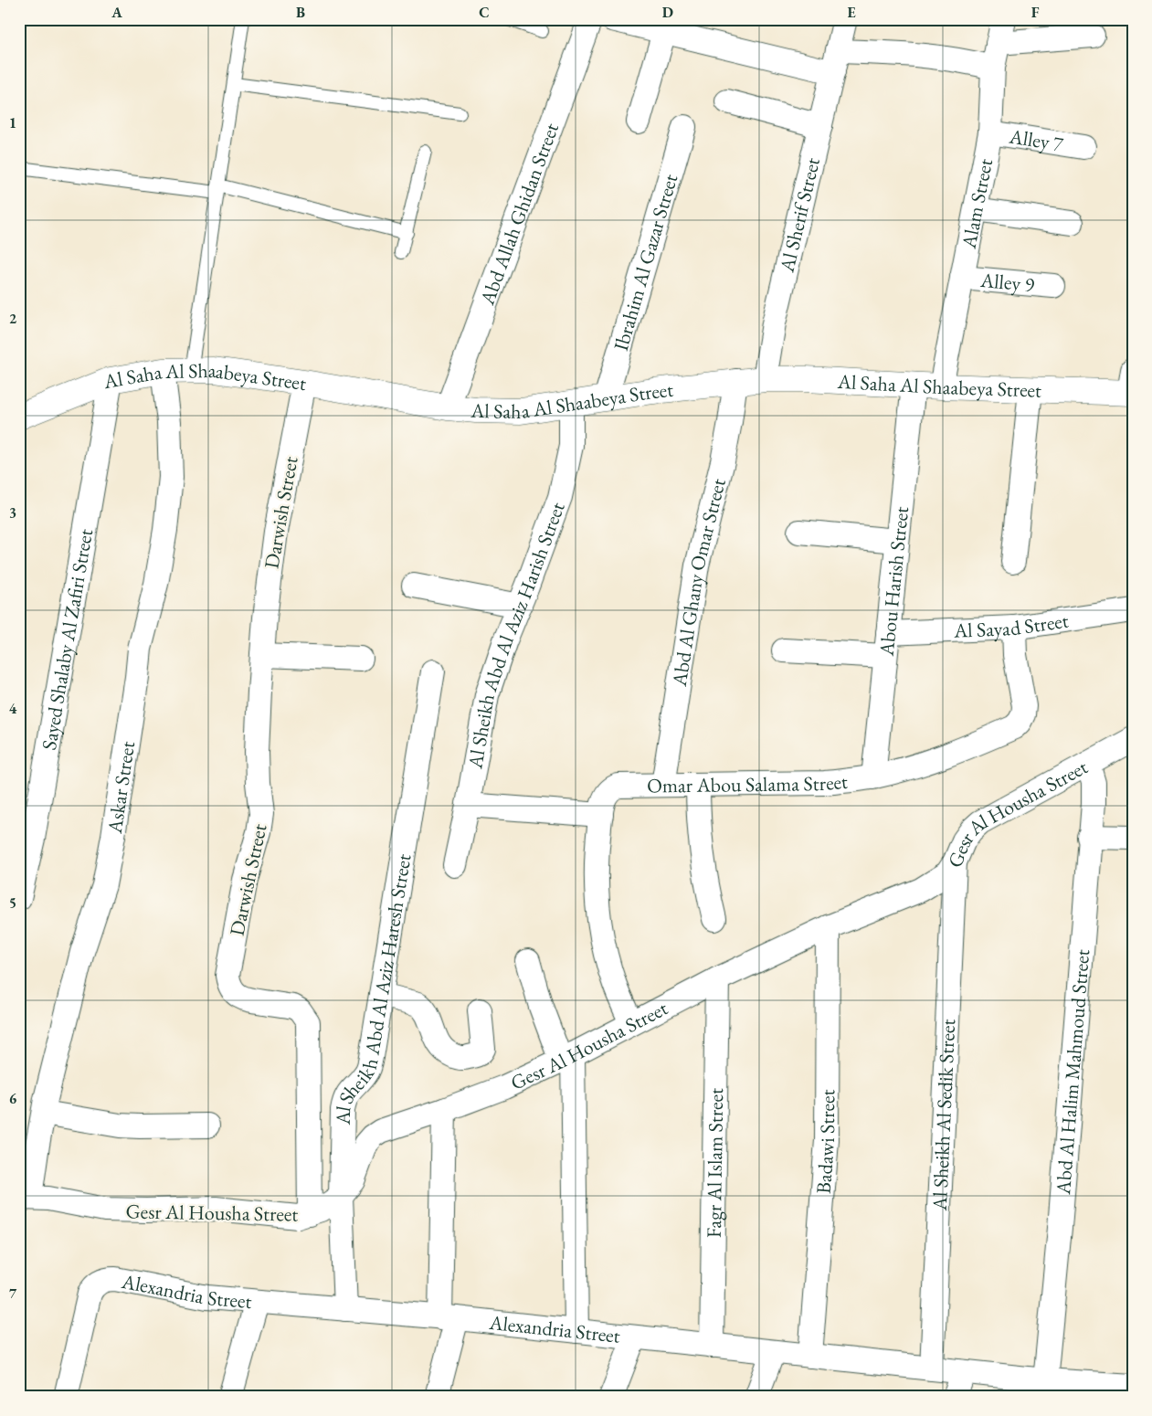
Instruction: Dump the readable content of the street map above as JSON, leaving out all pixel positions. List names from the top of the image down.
{
  "streets": {
    "main road": ["Al Saha Al Shaabeya Street"],
    "street": [
      "Alley 7",
      "Alam Street",
      "Abd Allah Ghidan Street",
      "Al Sherif Street",
      "Ibrahim Al Gazar Street",
      "Alley 9",
      "Darwish Street",
      "Abou Harish Street",
      "Abd Al Ghany Omar Street",
      "Al Sayad Street",
      "Al Sheikh Abd Al Aziz Harish Street",
      "Sayed Shalaby Al Zafiri Street",
      "Omar Abou Salama Street",
      "Askar Street",
      "Gesr Al Housha Street",
      "Al Sheikh Abd Al Aziz Haresh Street",
      "Abd Al Halim Mahmoud Street",
      "Al Sheikh Al Sedik Street",
      "Badawi Street",
      "Fagr Al Islam Street",
      "Alexandria Street"
    ]
  },
  "crossings": [
    ["Alley 7", "Alam Street"],
    ["Alam Street", "Alley 9"],
    ["Alam Street", "Al Saha Al Shaabeya Street"],
    ["Abd Allah Ghidan Street", "Al Saha Al Shaabeya Street"],
    ["Al Sherif Street", "Al Saha Al Shaabeya Street"],
    ["Ibrahim Al Gazar Street", "Al Saha Al Shaabeya Street"],
    ["Al Saha Al Shaabeya Street", "Darwish Street"],
    ["Al Saha Al Shaabeya Street", "Abou Harish Street"],
    ["Al Saha Al Shaabeya Street", "Abd Al Ghany Omar Street"],
    ["Al Saha Al Shaabeya Street", "Al Sheikh Abd Al Aziz Harish Street"],
    ["Al Saha Al Shaabeya Street", "Sayed Shalaby Al Zafiri Street"],
    ["Al Saha Al Shaabeya Street", "Askar Street"],
    ["Darwish Street", "Gesr Al Housha Street"],
    ["Abou Harish Street", "Al Sayad Street"],
    ["Abou Harish Street", "Omar Abou Salama Street"],
    ["Abd Al Ghany Omar Street", "Omar Abou Salama Street"],
    ["Al Sayad Street", "Omar Abou Salama Street"],
    ["Omar Abou Salama Street", "Gesr Al Housha Street"],
    ["Askar Street", "Gesr Al Housha Street"],
    ["Gesr Al Housha Street", "Al Sheikh Abd Al Aziz Haresh Street"],
    ["Gesr Al Housha Street", "Abd Al Halim Mahmoud Street"],
    ["Gesr Al Housha Street", "Al Sheikh Al Sedik Street"],
    ["Gesr Al Housha Street", "Badawi Street"],
    ["Gesr Al Housha Street", "Fagr Al Islam Street"],
    ["Al Sheikh Abd Al Aziz Haresh Street", "Alexandria Street"],
    ["Abd Al Halim Mahmoud Street", "Alexandria Street"],
    ["Al Sheikh Al Sedik Street", "Alexandria Street"],
    ["Badawi Street", "Alexandria Street"],
    ["Fagr Al Islam Street", "Alexandria Street"]
  ],
  "grid": {
    "columns": [
      "A",
      "B",
      "C",
      "D",
      "E",
      "F"
    ],
    "rows": [
      "1",
      "2",
      "3",
      "4",
      "5",
      "6",
      "7"
    ]
  }
}
